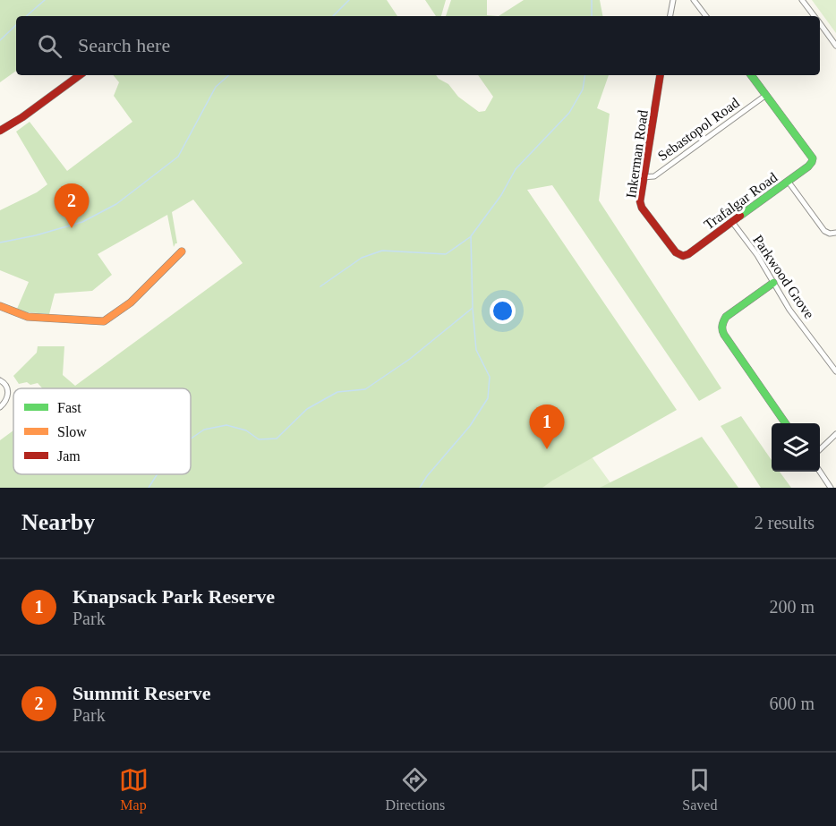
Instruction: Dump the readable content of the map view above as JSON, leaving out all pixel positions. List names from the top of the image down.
{
  "streets": {
    "street": [
      "Sebastopol Road",
      "Inkerman Road",
      "Trafalgar Road",
      "Parkwood Grove"
    ]
  },
  "crossings": [
    ["Sebastopol Road", "Inkerman Road"],
    ["Sebastopol Road", "Trafalgar Road"],
    ["Inkerman Road", "Trafalgar Road"],
    ["Trafalgar Road", "Parkwood Grove"]
  ],
  "legend": ["Fast", "Slow", "Jam"],
  "page": {
    "search": "Search here",
    "pins": ["2", "1"],
    "heading": ["Nearby", "2 results"],
    "list": [
      {
        "mark": "1",
        "name": "Knapsack Park Reserve",
        "note": "Park",
        "value": "200 m"
      },
      {
        "mark": "2",
        "name": "Summit Reserve",
        "note": "Park",
        "value": "600 m"
      }
    ],
    "nav": ["Map", "Directions", "Saved"]
  }
}
